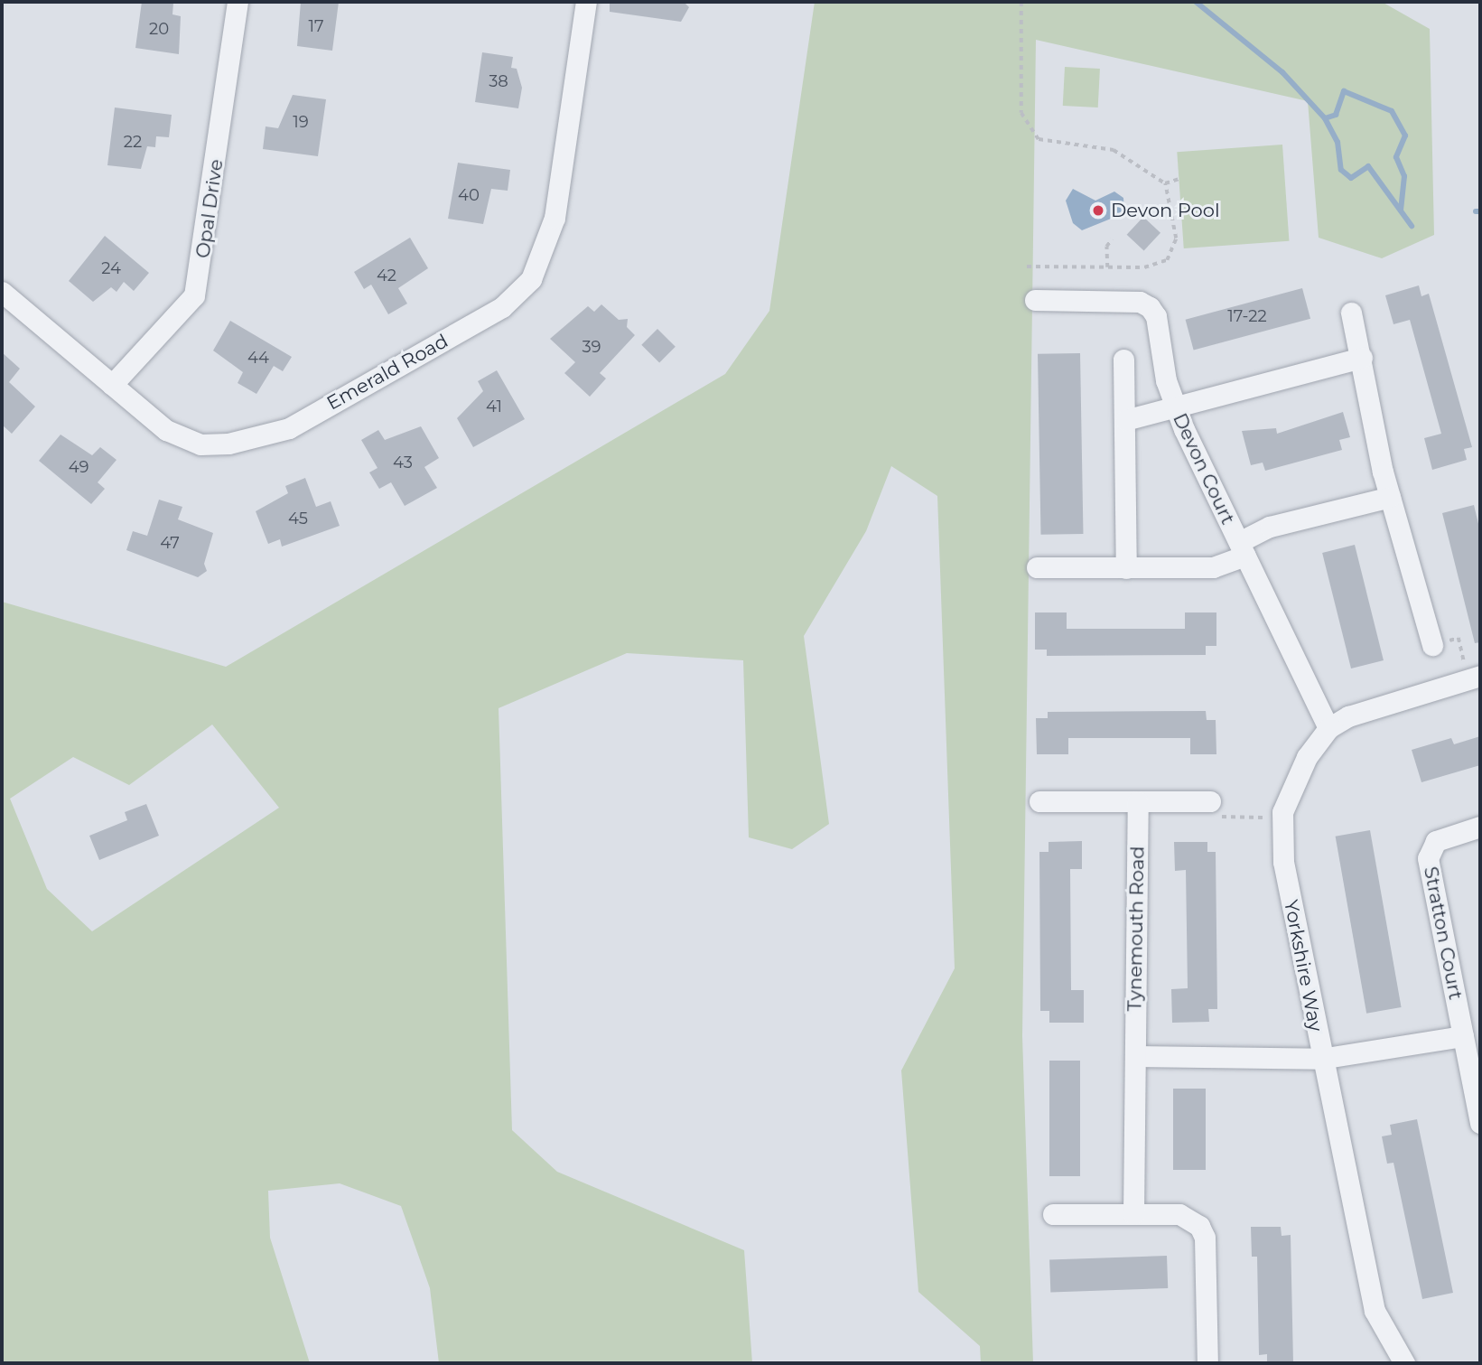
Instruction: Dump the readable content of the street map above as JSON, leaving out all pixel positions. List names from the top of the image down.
{
  "streets": {
    "street": [
      "Opal Drive",
      "Emerald Road",
      "Devon Court",
      "Tynemouth Road",
      "Stratton Court",
      "Yorkshire Way"
    ]
  },
  "crossings": [
    ["Opal Drive", "Emerald Road"],
    ["Devon Court", "Yorkshire Way"]
  ],
  "places": ["Devon Pool"],
  "house_numbers": [
    "17",
    "20",
    "38",
    "19",
    "22",
    "40",
    "24",
    "42",
    "17-22",
    "39",
    "44",
    "41",
    "43",
    "49",
    "45",
    "47"
  ]
}
